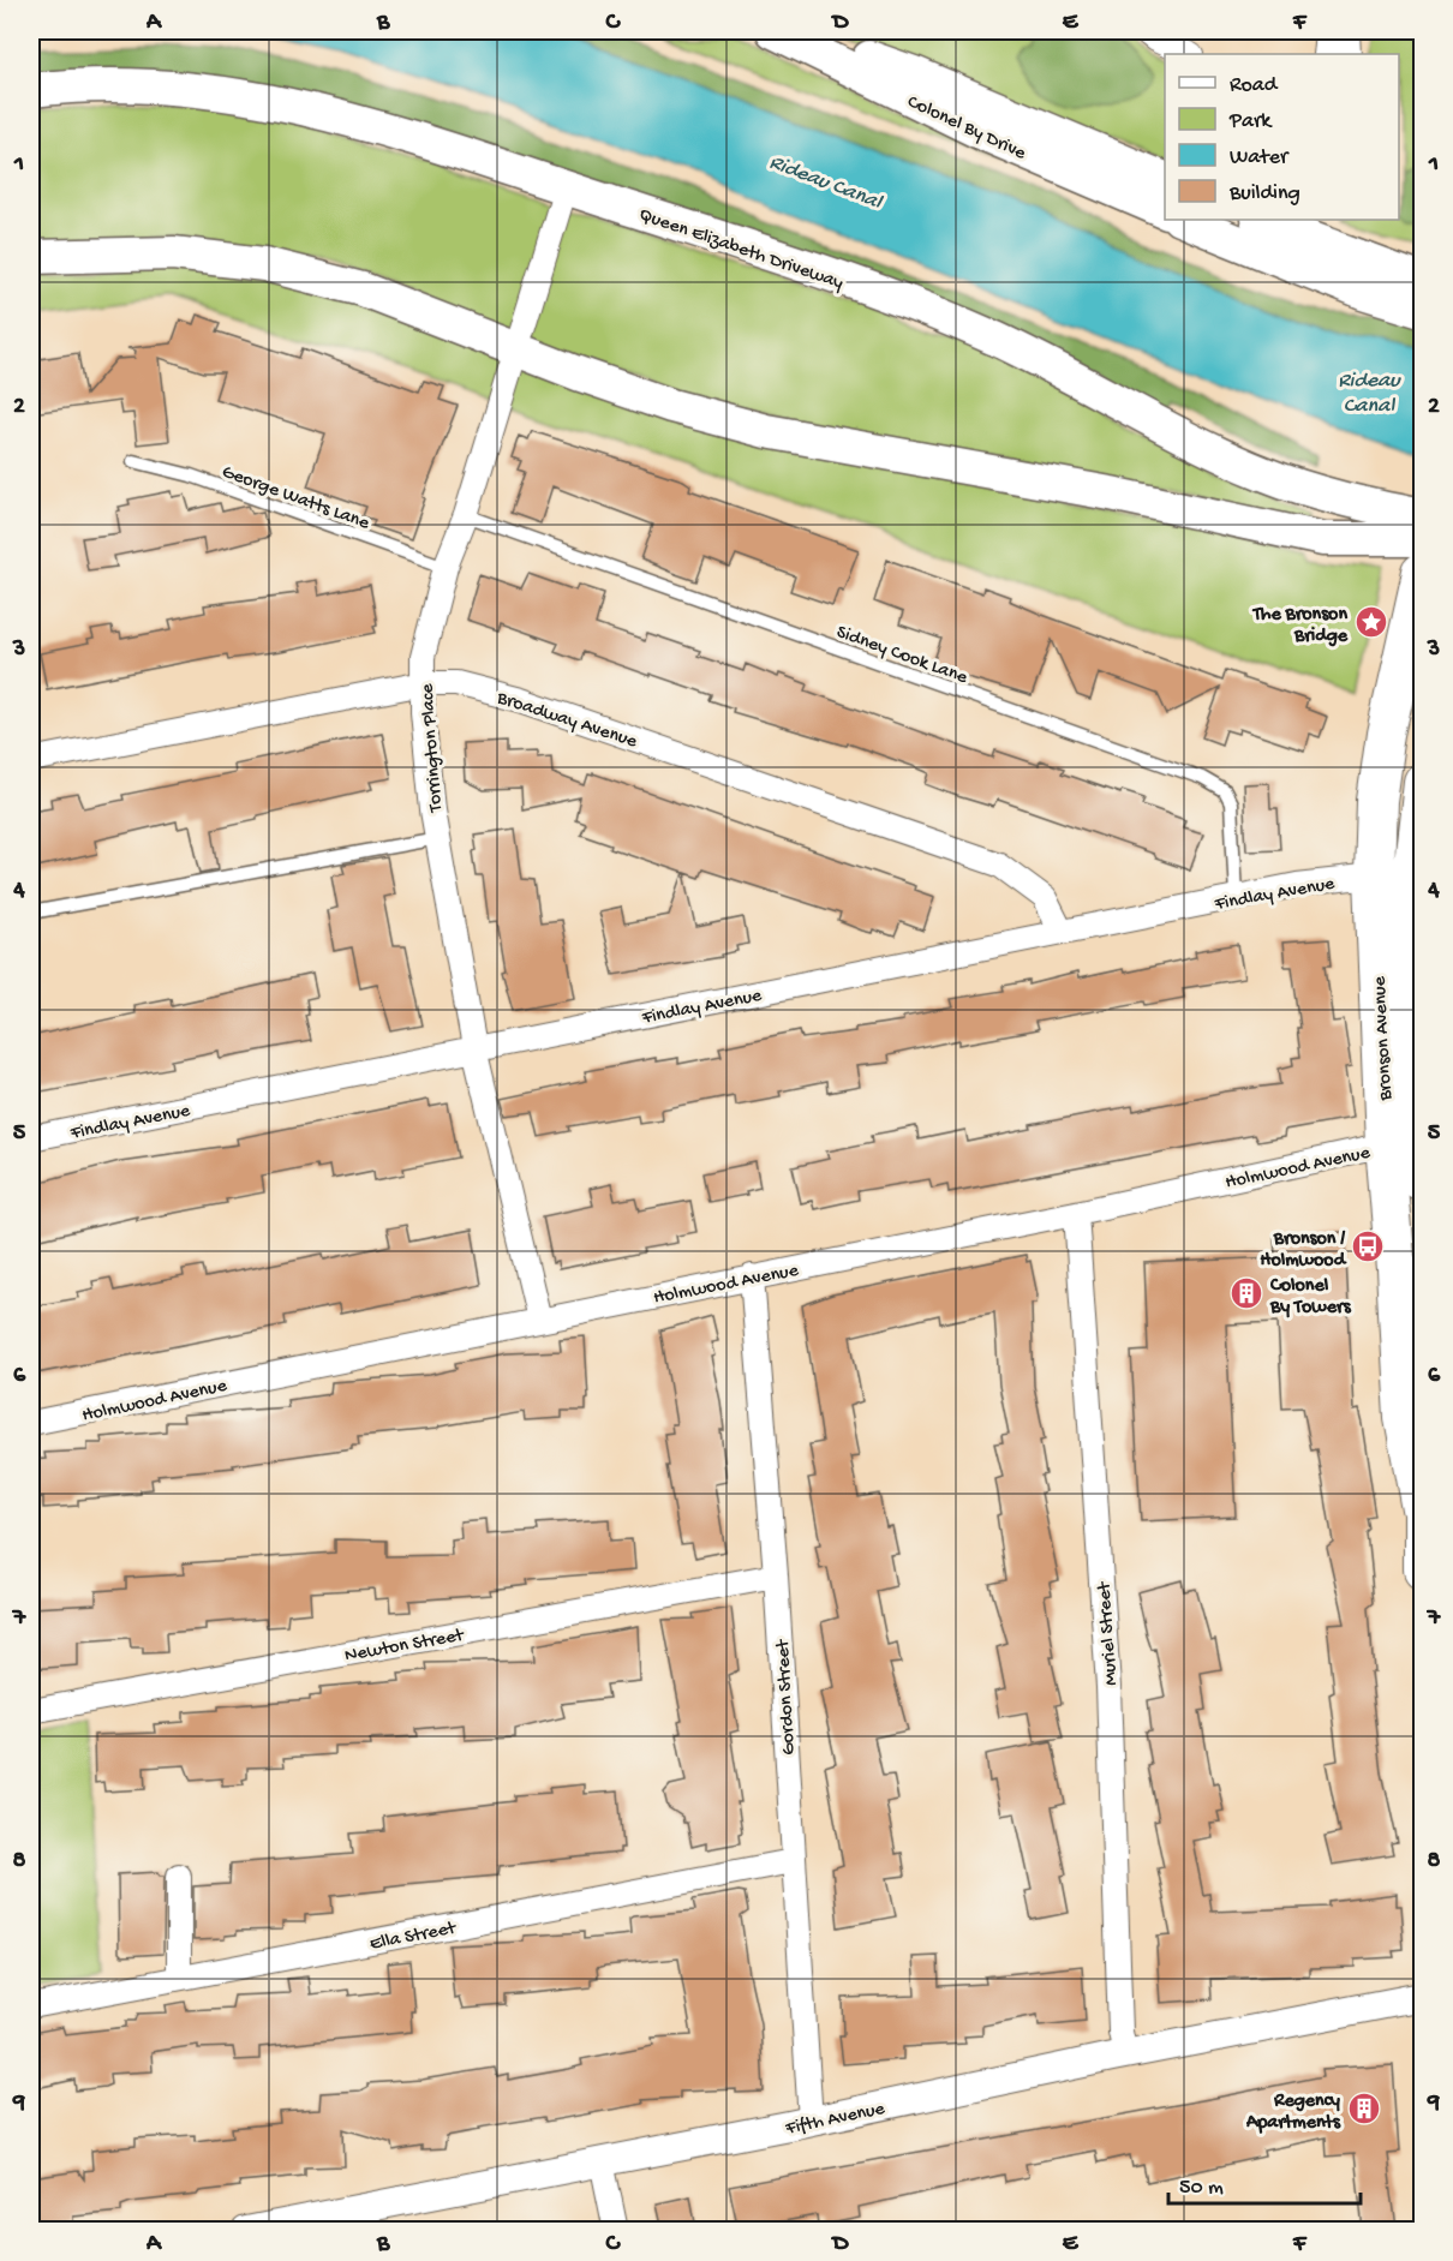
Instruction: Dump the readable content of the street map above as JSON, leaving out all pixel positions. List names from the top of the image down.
{
  "streets": {
    "main road": ["Colonel By Drive", "Queen Elizabeth Driveway", "Bronson Avenue"],
    "street": [
      "Broadway Avenue",
      "Torrington Place",
      "Findlay Avenue",
      "Holmwood Avenue",
      "Muriel Street",
      "Newton Street",
      "Gordon Street",
      "Ella Street",
      "Fifth Avenue"
    ],
    "lane": ["George Watts Lane", "Sidney Cook Lane"]
  },
  "crossings": [
    ["Queen Elizabeth Driveway", "Torrington Place"],
    ["George Watts Lane", "Torrington Place"],
    ["Sidney Cook Lane", "Torrington Place"],
    ["Sidney Cook Lane", "Findlay Avenue"],
    ["Broadway Avenue", "Torrington Place"],
    ["Broadway Avenue", "Findlay Avenue"],
    ["Torrington Place", "Findlay Avenue"],
    ["Torrington Place", "Holmwood Avenue"],
    ["Findlay Avenue", "Bronson Avenue"],
    ["Bronson Avenue", "Holmwood Avenue"],
    ["Holmwood Avenue", "Muriel Street"],
    ["Holmwood Avenue", "Gordon Street"],
    ["Muriel Street", "Fifth Avenue"],
    ["Newton Street", "Gordon Street"],
    ["Gordon Street", "Ella Street"],
    ["Gordon Street", "Fifth Avenue"]
  ],
  "water": ["Rideau Canal"],
  "places": {
    "place": ["The Bronson Bridge"],
    "bus stop": ["Bronson / Holmwood"],
    "building": ["Colonel By Towers", "Regency Apartments"]
  },
  "legend": [
    "Road",
    "Park",
    "Water",
    "Building"
  ],
  "scale_bar": "50 m",
  "grid": {
    "columns": [
      "A",
      "B",
      "C",
      "D",
      "E",
      "F"
    ],
    "rows": [
      "1",
      "2",
      "3",
      "4",
      "5",
      "6",
      "7",
      "8",
      "9"
    ]
  }
}
